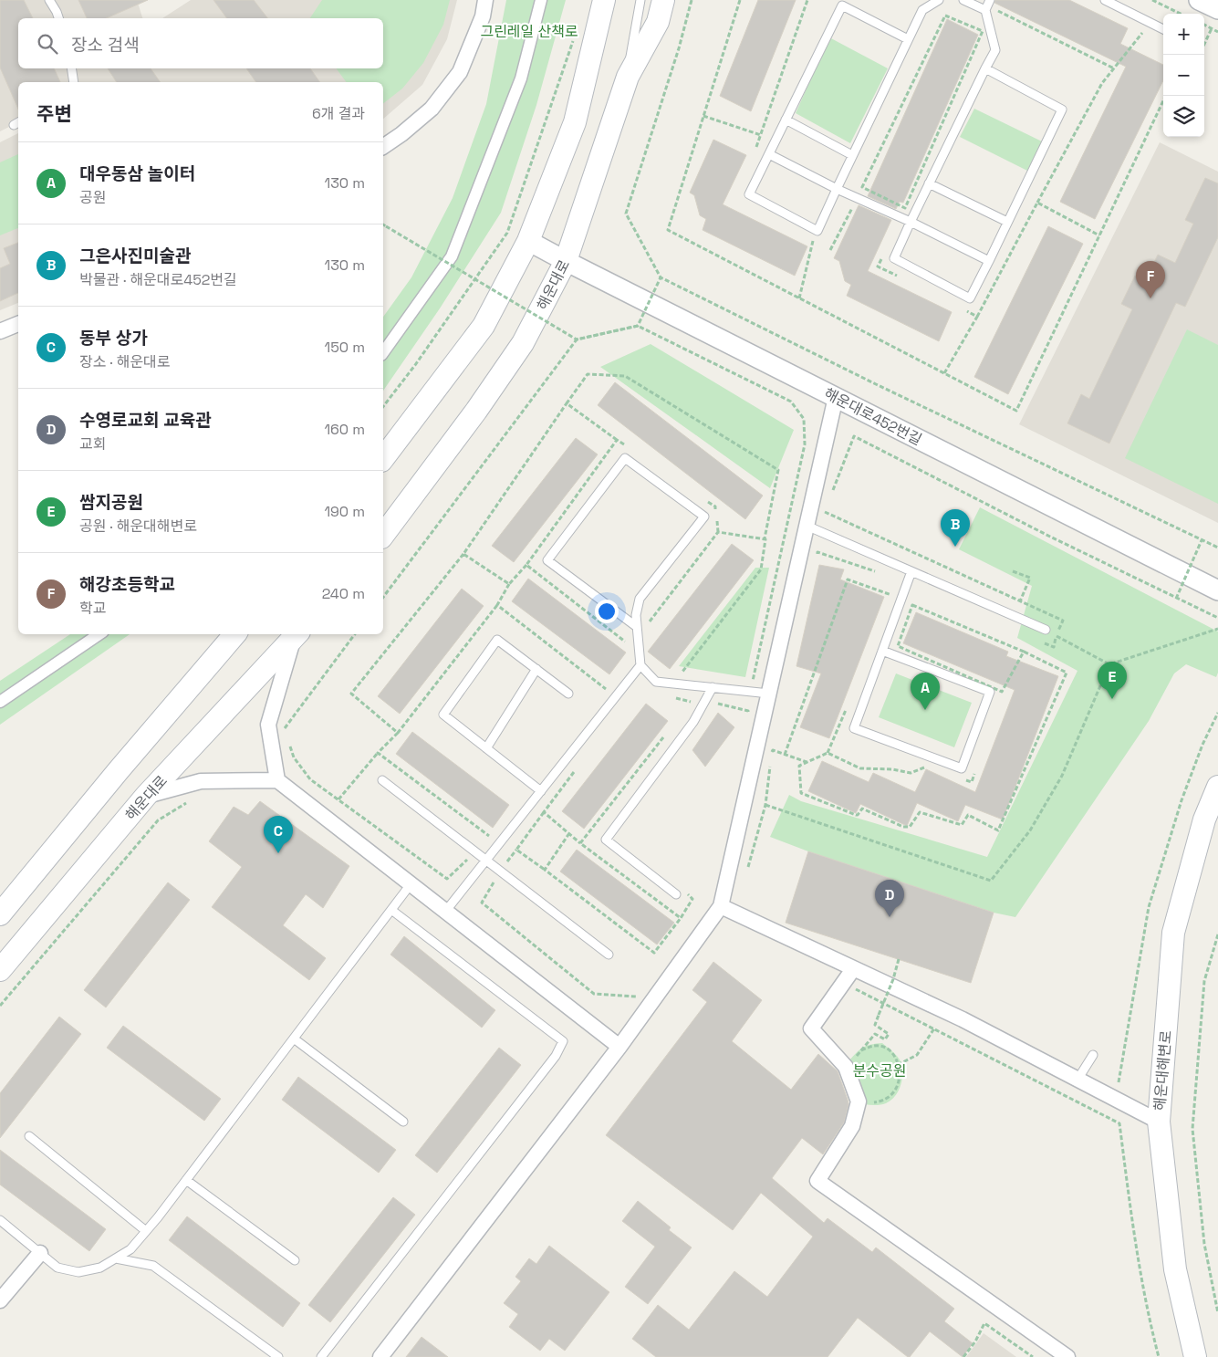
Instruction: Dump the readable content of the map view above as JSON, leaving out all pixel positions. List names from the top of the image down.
{
  "streets": {
    "main road": ["해운대로", "해운대해변로"],
    "street": ["해운대로452번길"]
  },
  "crossings": [
    ["해운대로", "해운대로452번길"]
  ],
  "parks": ["그린레일 산책로", "분수공원"],
  "page": {
    "map_buttons": ["+", "−"],
    "search": "장소 검색",
    "heading": ["주변", "6개 결과"],
    "list": [
      {
        "mark": "A",
        "name": "대우동삼 놀이터",
        "note": "공원",
        "value": "130 m"
      },
      {
        "mark": "B",
        "name": "그은사진미술관",
        "note": "박물관 · 해운대로452번길",
        "value": "130 m"
      },
      {
        "mark": "C",
        "name": "동부 상가",
        "note": "장소 · 해운대로",
        "value": "150 m"
      },
      {
        "mark": "D",
        "name": "수영로교회 교육관",
        "note": "교회",
        "value": "160 m"
      },
      {
        "mark": "E",
        "name": "쌈지공원",
        "note": "공원 · 해운대해변로",
        "value": "190 m"
      },
      {
        "mark": "F",
        "name": "해강초등학교",
        "note": "학교",
        "value": "240 m"
      }
    ],
    "pins": [
      "F",
      "B",
      "E",
      "A",
      "C",
      "D"
    ]
  }
}
